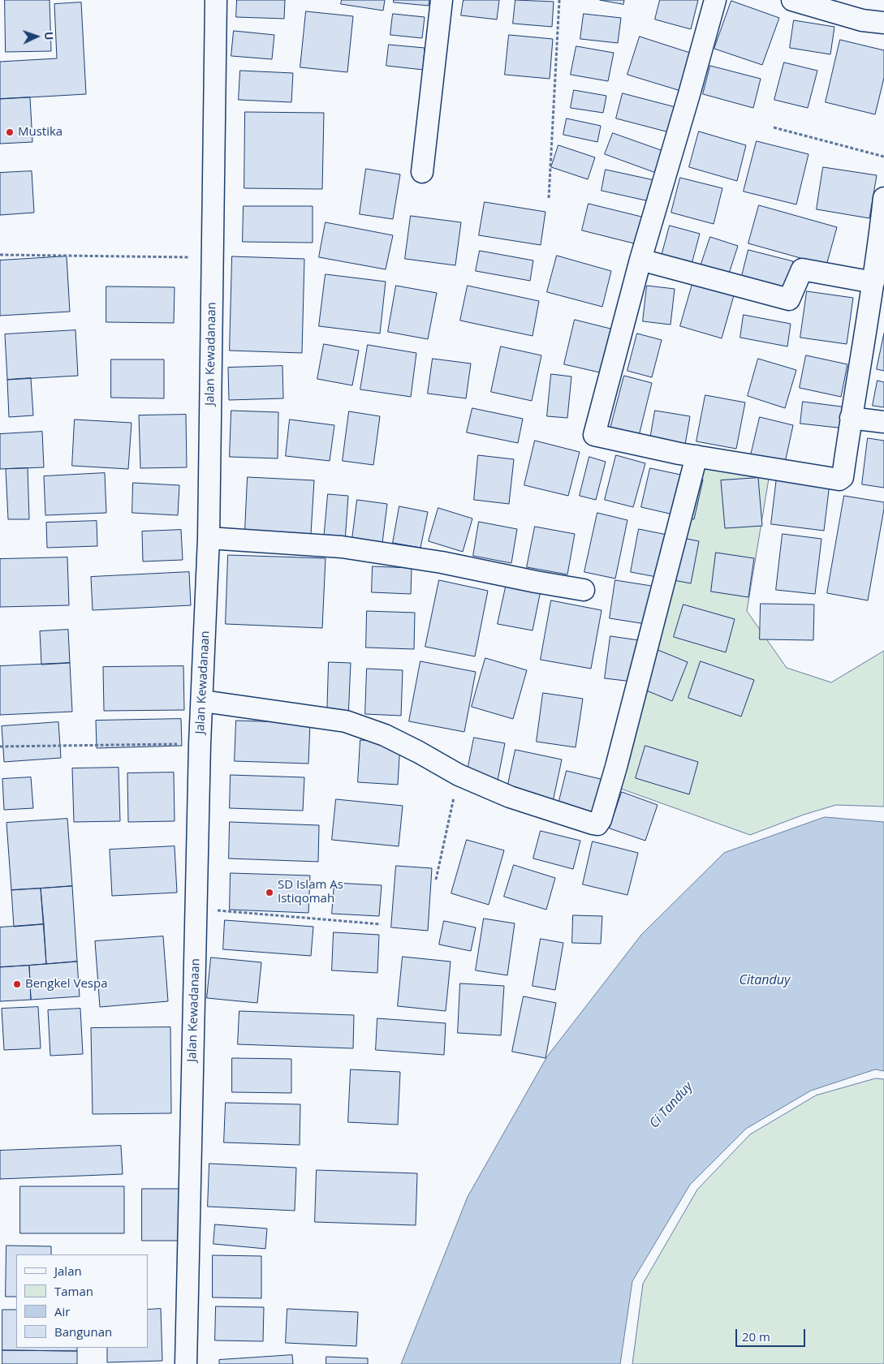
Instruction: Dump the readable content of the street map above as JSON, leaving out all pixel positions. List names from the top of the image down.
{
  "streets": {
    "street": ["Jalan Kewadanaan"]
  },
  "water": ["Citanduy", "Ci Tanduy"],
  "places": ["Mustika", "SD Islam As Istiqomah", "Bengkel Vespa"],
  "legend": [
    "Jalan",
    "Taman",
    "Air",
    "Bangunan"
  ],
  "scale_bar": "20 m",
  "north": "right"
}
